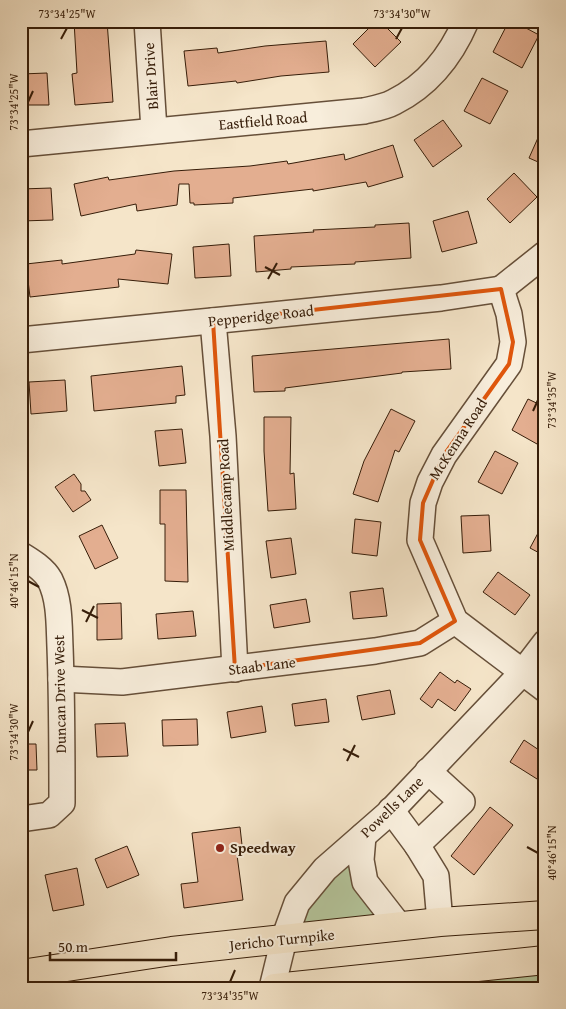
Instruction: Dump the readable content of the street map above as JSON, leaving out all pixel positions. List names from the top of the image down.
{
  "streets": {
    "main road": ["Jericho Turnpike"],
    "street": [
      "Blair Drive",
      "Eastfield Road",
      "Pepperidge Road",
      "McKenna Road",
      "Middlecamp Road",
      "Staab Lane",
      "Duncan Drive West",
      "Powells Lane"
    ]
  },
  "crossings": [
    ["Blair Drive", "Eastfield Road"],
    ["Pepperidge Road", "McKenna Road"],
    ["Pepperidge Road", "Middlecamp Road"],
    ["McKenna Road", "Staab Lane"],
    ["McKenna Road", "Powells Lane"],
    ["Middlecamp Road", "Staab Lane"],
    ["Staab Lane", "Duncan Drive West"],
    ["Powells Lane", "Jericho Turnpike"]
  ],
  "places": ["Speedway"],
  "scale_bar": "50 m",
  "coordinates": [
    "73°34'25\"W",
    "73°34'30\"W",
    "73°34'35\"W",
    "40°46'15\"N"
  ]
}
